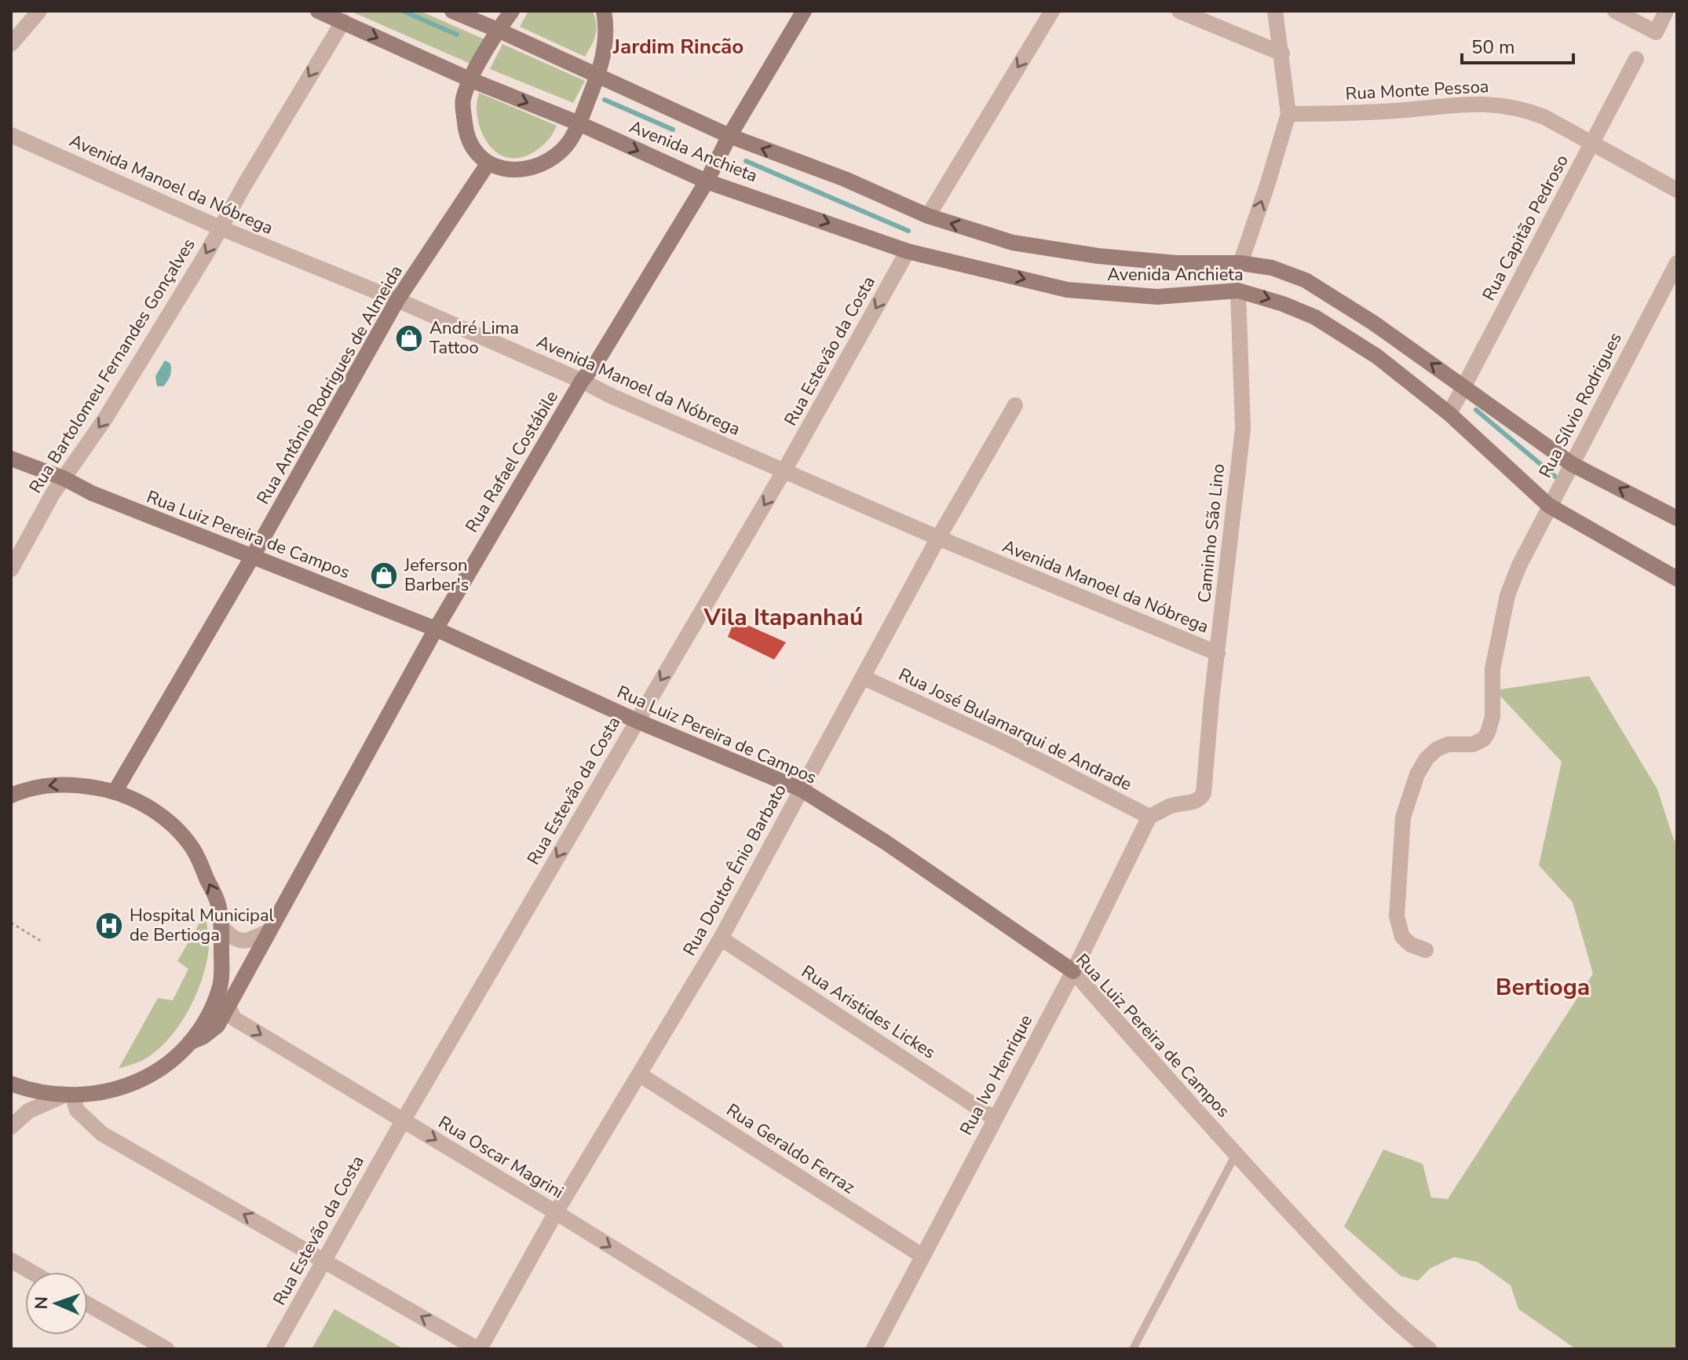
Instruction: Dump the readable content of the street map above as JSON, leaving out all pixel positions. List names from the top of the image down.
{
  "streets": {
    "street": [
      "Rua Monte Pessoa",
      "Avenida Anchieta",
      "Avenida Manoel da Nóbrega",
      "Rua Capitão Pedroso",
      "Rua Estevão da Costa",
      "Rua Bartolomeu Fernandes Gonçalves",
      "Rua Antônio Rodrigues de Almeida",
      "Rua Sílvio Rodrigues",
      "Rua Rafael Costábile",
      "Caminho São Lino",
      "Rua Luiz Pereira de Campos",
      "Rua José Bulamarqui de Andrade",
      "Rua Doutor Ênio Barbato",
      "Rua Aristides Lickes",
      "Rua Ivo Henrique",
      "Rua Geraldo Ferraz",
      "Rua Oscar Magrini"
    ]
  },
  "crossings": [
    ["Rua Monte Pessoa", "Rua Capitão Pedroso"],
    ["Avenida Anchieta", "Rua Capitão Pedroso"],
    ["Avenida Anchieta", "Rua Estevão da Costa"],
    ["Avenida Anchieta", "Rua Bartolomeu Fernandes Gonçalves"],
    ["Avenida Anchieta", "Rua Sílvio Rodrigues"],
    ["Avenida Anchieta", "Rua Rafael Costábile"],
    ["Avenida Anchieta", "Caminho São Lino"],
    ["Avenida Manoel da Nóbrega", "Rua Estevão da Costa"],
    ["Avenida Manoel da Nóbrega", "Rua Bartolomeu Fernandes Gonçalves"],
    ["Avenida Manoel da Nóbrega", "Rua Antônio Rodrigues de Almeida"],
    ["Avenida Manoel da Nóbrega", "Rua Rafael Costábile"],
    ["Avenida Manoel da Nóbrega", "Caminho São Lino"],
    ["Avenida Manoel da Nóbrega", "Rua Doutor Ênio Barbato"],
    ["Rua Estevão da Costa", "Rua Luiz Pereira de Campos"],
    ["Rua Estevão da Costa", "Rua Oscar Magrini"],
    ["Rua Bartolomeu Fernandes Gonçalves", "Rua Luiz Pereira de Campos"],
    ["Rua Antônio Rodrigues de Almeida", "Rua Luiz Pereira de Campos"],
    ["Rua Rafael Costábile", "Rua Luiz Pereira de Campos"],
    ["Rua Rafael Costábile", "Rua Oscar Magrini"],
    ["Caminho São Lino", "Rua José Bulamarqui de Andrade"],
    ["Caminho São Lino", "Rua Ivo Henrique"],
    ["Rua Luiz Pereira de Campos", "Rua Doutor Ênio Barbato"],
    ["Rua Luiz Pereira de Campos", "Rua Ivo Henrique"],
    ["Rua José Bulamarqui de Andrade", "Rua Doutor Ênio Barbato"],
    ["Rua José Bulamarqui de Andrade", "Rua Ivo Henrique"],
    ["Rua Doutor Ênio Barbato", "Rua Aristides Lickes"],
    ["Rua Doutor Ênio Barbato", "Rua Geraldo Ferraz"],
    ["Rua Doutor Ênio Barbato", "Rua Oscar Magrini"],
    ["Rua Aristides Lickes", "Rua Ivo Henrique"],
    ["Rua Ivo Henrique", "Rua Geraldo Ferraz"]
  ],
  "one_way": ["Rua Estevão da Costa", "Rua Bartolomeu Fernandes Gonçalves", "Rua Oscar Magrini"],
  "districts": ["Jardim Rincão", "Vila Itapanhaú", "Bertioga"],
  "places": {
    "shop": ["André Lima Tattoo", "Jeferson Barber's"],
    "hospital": ["Hospital Municipal de Bertioga"]
  },
  "scale_bar": "50 m",
  "north": "left"
}
